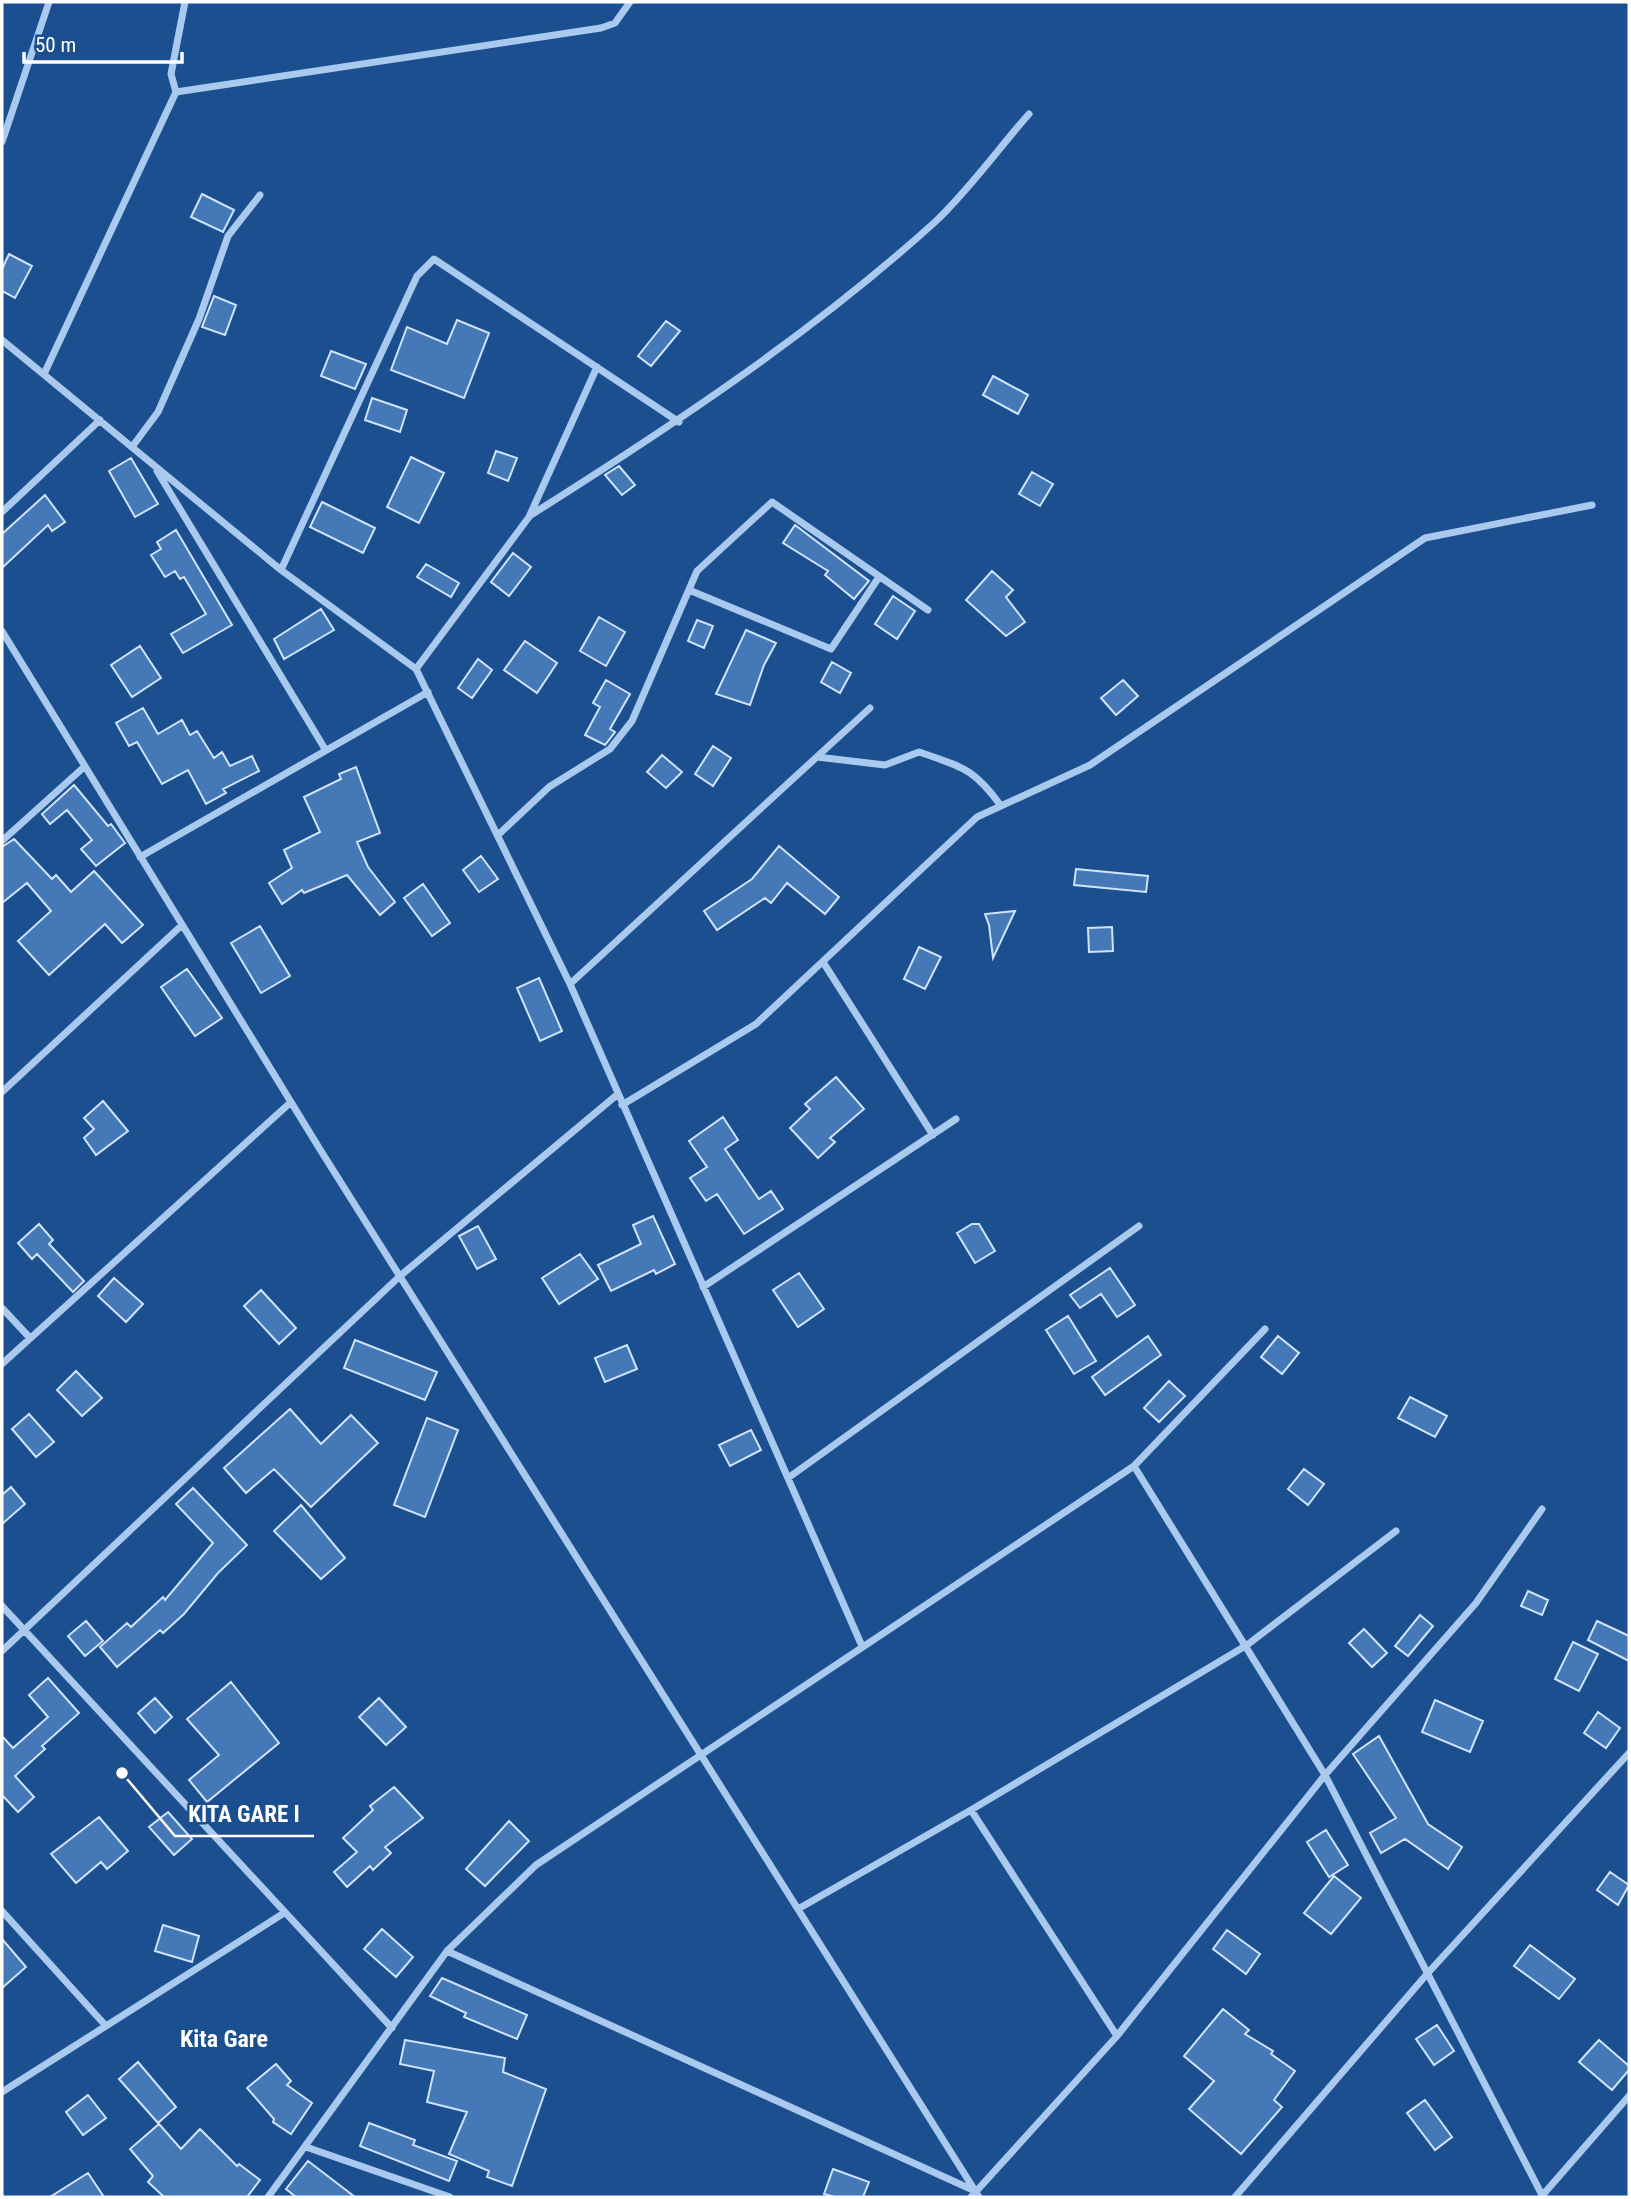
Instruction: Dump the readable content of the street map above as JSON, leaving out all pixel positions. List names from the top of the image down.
{
  "districts": ["Kita Gare"],
  "places": ["KITA GARE I"],
  "scale_bar": "50 m"
}
